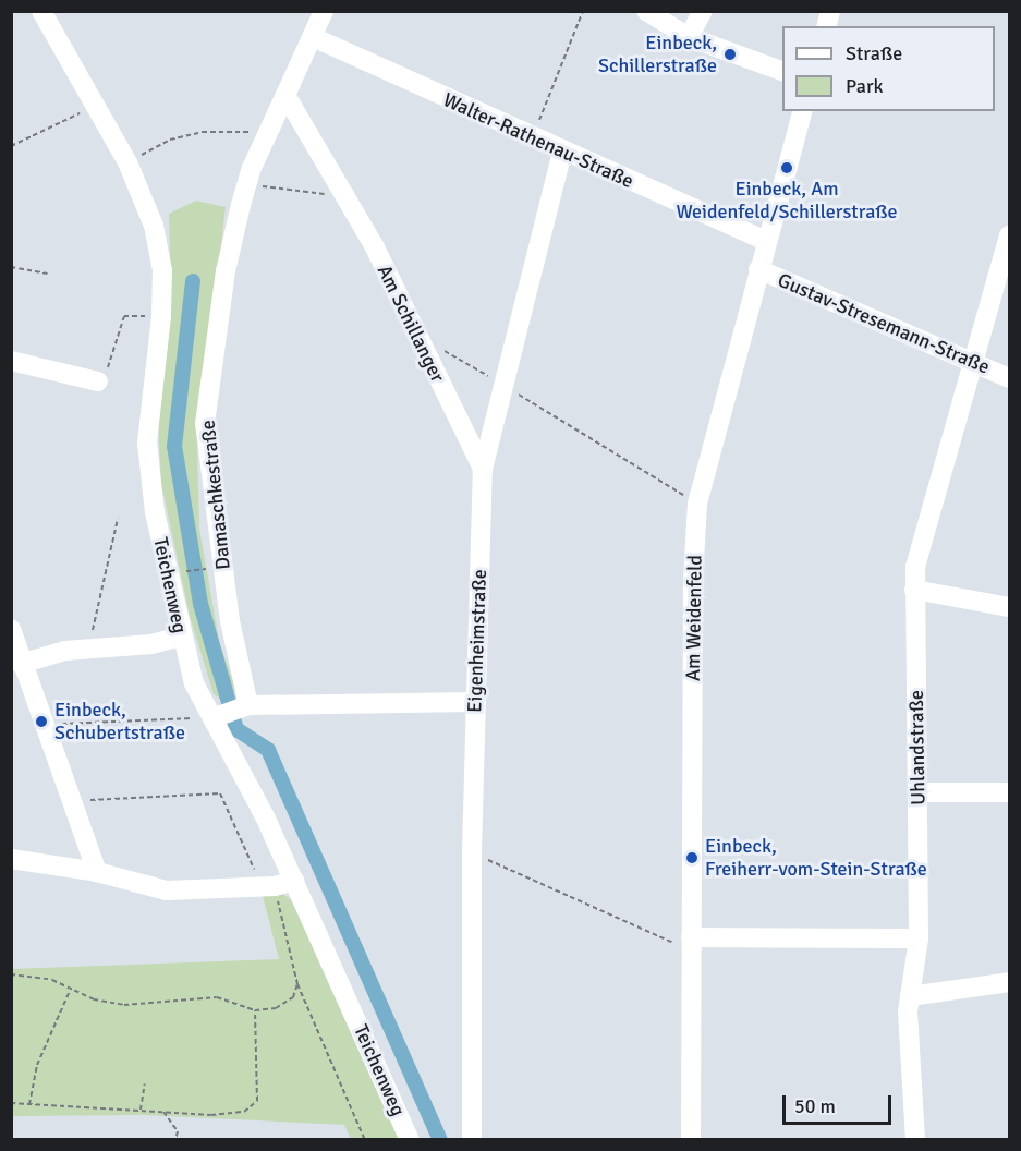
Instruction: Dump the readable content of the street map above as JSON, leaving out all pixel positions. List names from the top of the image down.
{
  "streets": {
    "street": [
      "Walter-Rathenau-Straße",
      "Am Schillanger",
      "Gustav-Stresemann-Straße",
      "Damaschkestraße",
      "Teichenweg",
      "Am Weidenfeld",
      "Eigenheimstraße",
      "Uhlandstraße"
    ]
  },
  "crossings": [
    ["Walter-Rathenau-Straße", "Damaschkestraße"],
    ["Walter-Rathenau-Straße", "Am Weidenfeld"],
    ["Walter-Rathenau-Straße", "Eigenheimstraße"],
    ["Am Schillanger", "Damaschkestraße"],
    ["Am Schillanger", "Eigenheimstraße"],
    ["Gustav-Stresemann-Straße", "Am Weidenfeld"],
    ["Gustav-Stresemann-Straße", "Uhlandstraße"]
  ],
  "places": [
    "Einbeck, Schillerstraße",
    "Einbeck, Am Weidenfeld/Schillerstraße",
    "Einbeck, Schubertstraße",
    "Einbeck, Freiherr-vom-Stein-Straße"
  ],
  "legend": ["Straße", "Park"],
  "scale_bar": "50 m"
}
